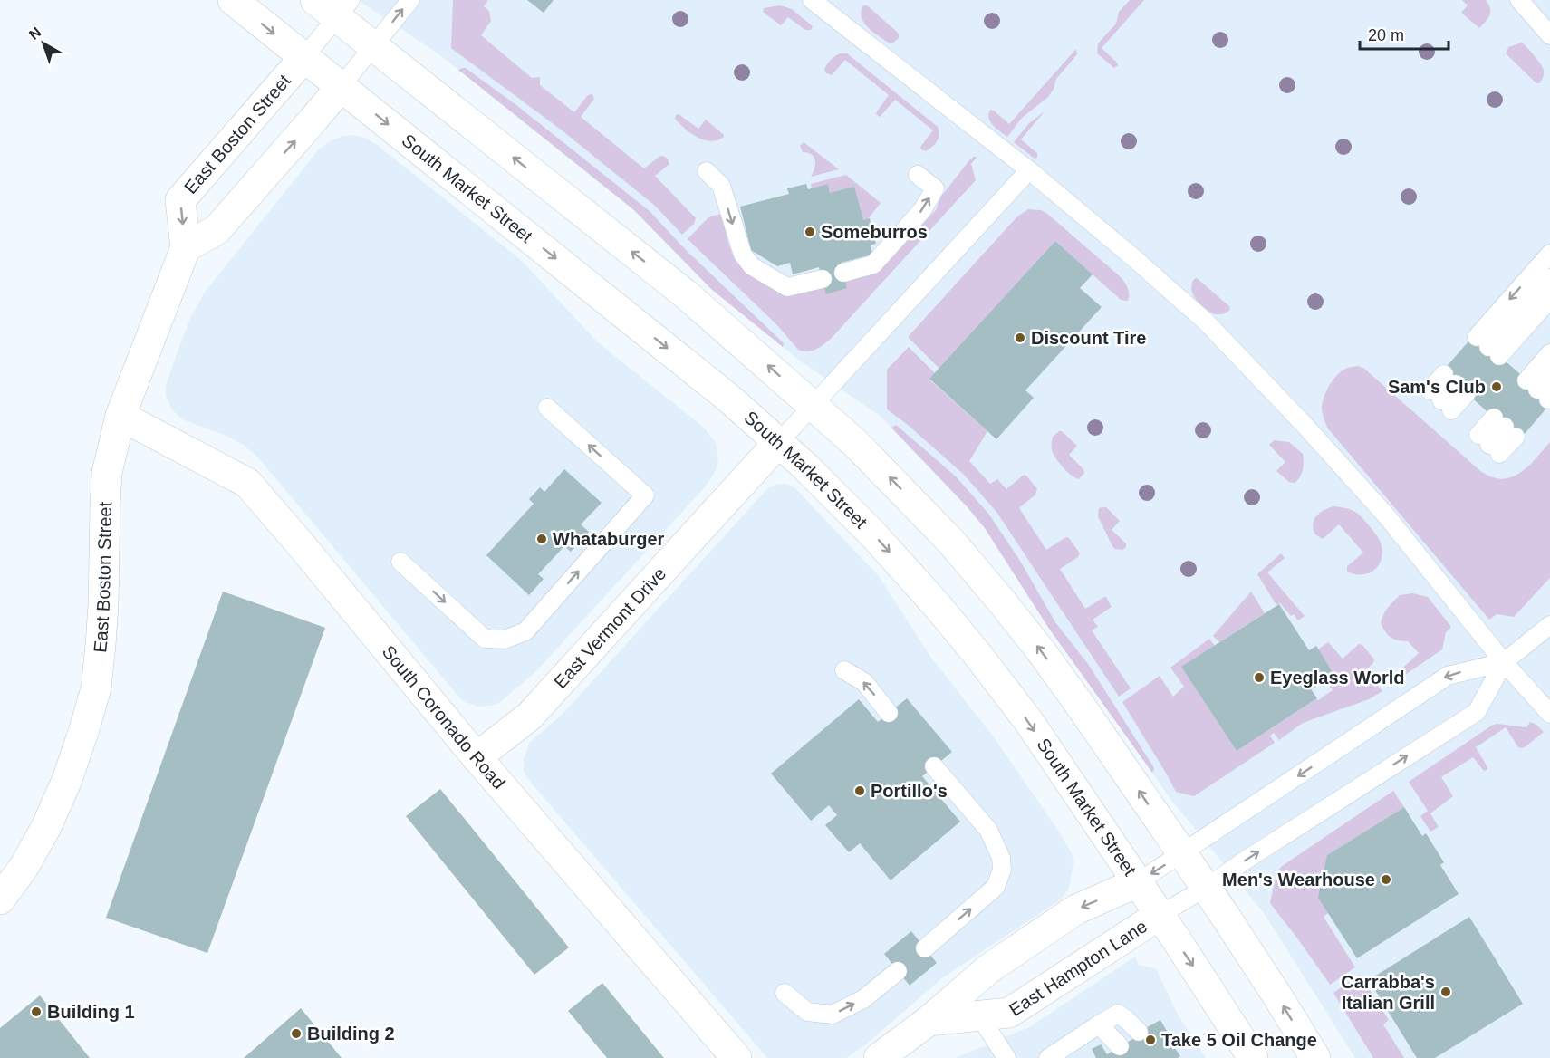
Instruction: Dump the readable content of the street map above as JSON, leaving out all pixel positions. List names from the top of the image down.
{
  "streets": {
    "street": [
      "East Boston Street",
      "South Market Street",
      "East Vermont Drive",
      "South Coronado Road",
      "East Hampton Lane"
    ]
  },
  "crossings": [
    ["East Boston Street", "South Market Street"],
    ["East Boston Street", "South Coronado Road"],
    ["South Market Street", "East Vermont Drive"],
    ["South Market Street", "East Hampton Lane"],
    ["East Vermont Drive", "South Coronado Road"]
  ],
  "places": [
    "Someburros",
    "Discount Tire",
    "Sam's Club",
    "Whataburger",
    "Eyeglass World",
    "Portillo's",
    "Men's Wearhouse",
    "Carrabba's Italian Grill",
    "Building 1",
    "Building 2",
    "Take 5 Oil Change"
  ],
  "scale_bar": "20 m",
  "north": "top left"
}
